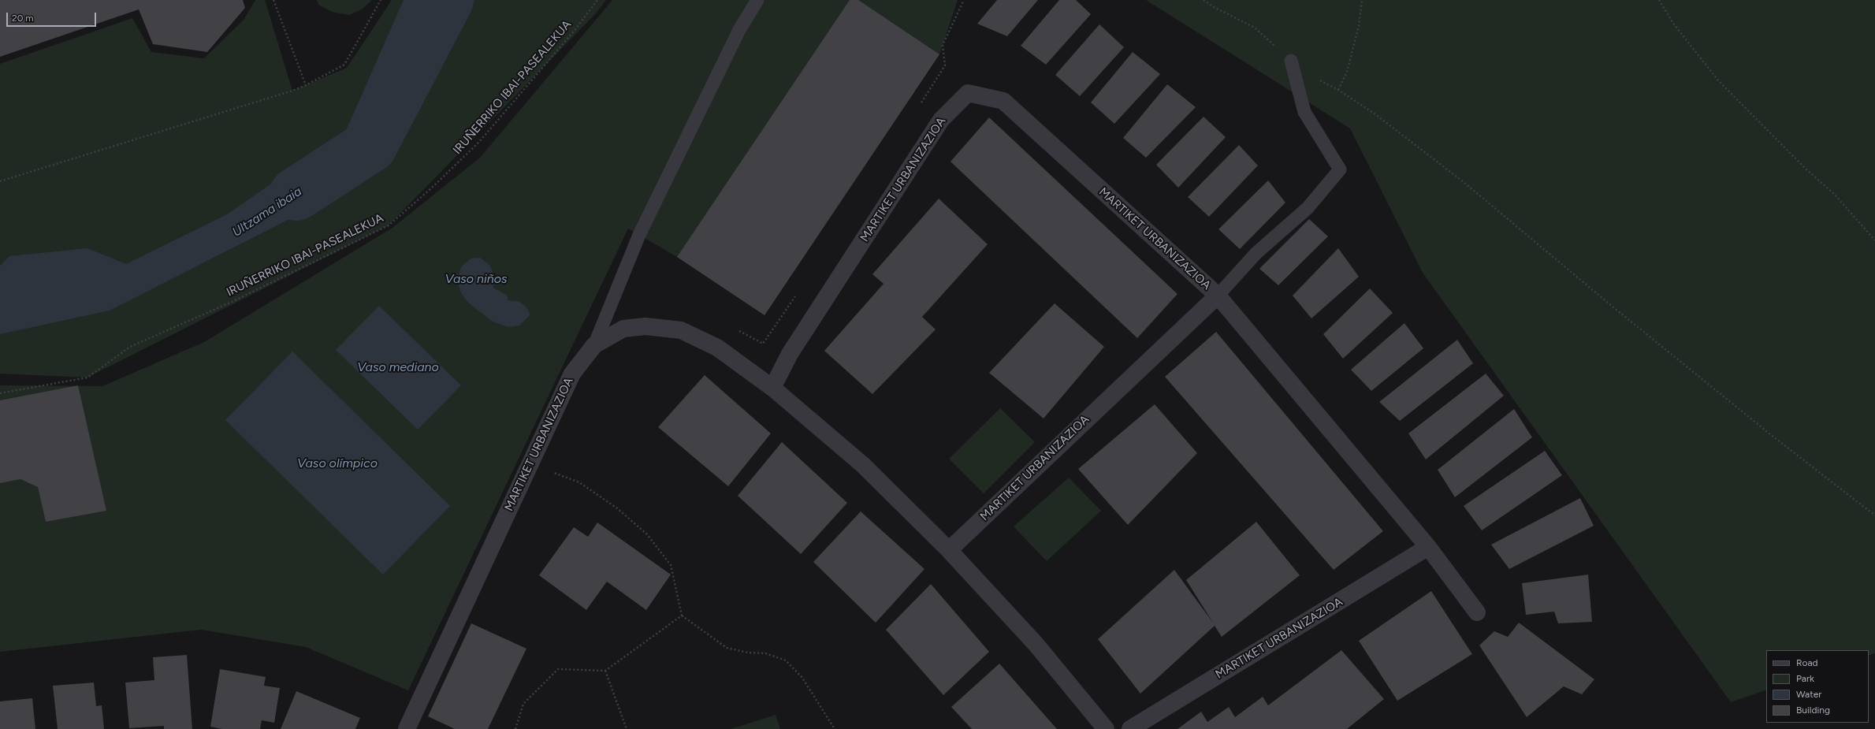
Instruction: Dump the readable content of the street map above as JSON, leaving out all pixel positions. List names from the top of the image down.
{
  "streets": {
    "street": ["MARTIKET URBANIZAZIOA"],
    "path": ["IRUÑERRIKO IBAI-PASEALEKUA"]
  },
  "water": [
    "Ultzama ibaia",
    "Vaso niños",
    "Vaso mediano",
    "Vaso olímpico"
  ],
  "legend": [
    "Road",
    "Park",
    "Water",
    "Building"
  ],
  "scale_bar": "20 m"
}
